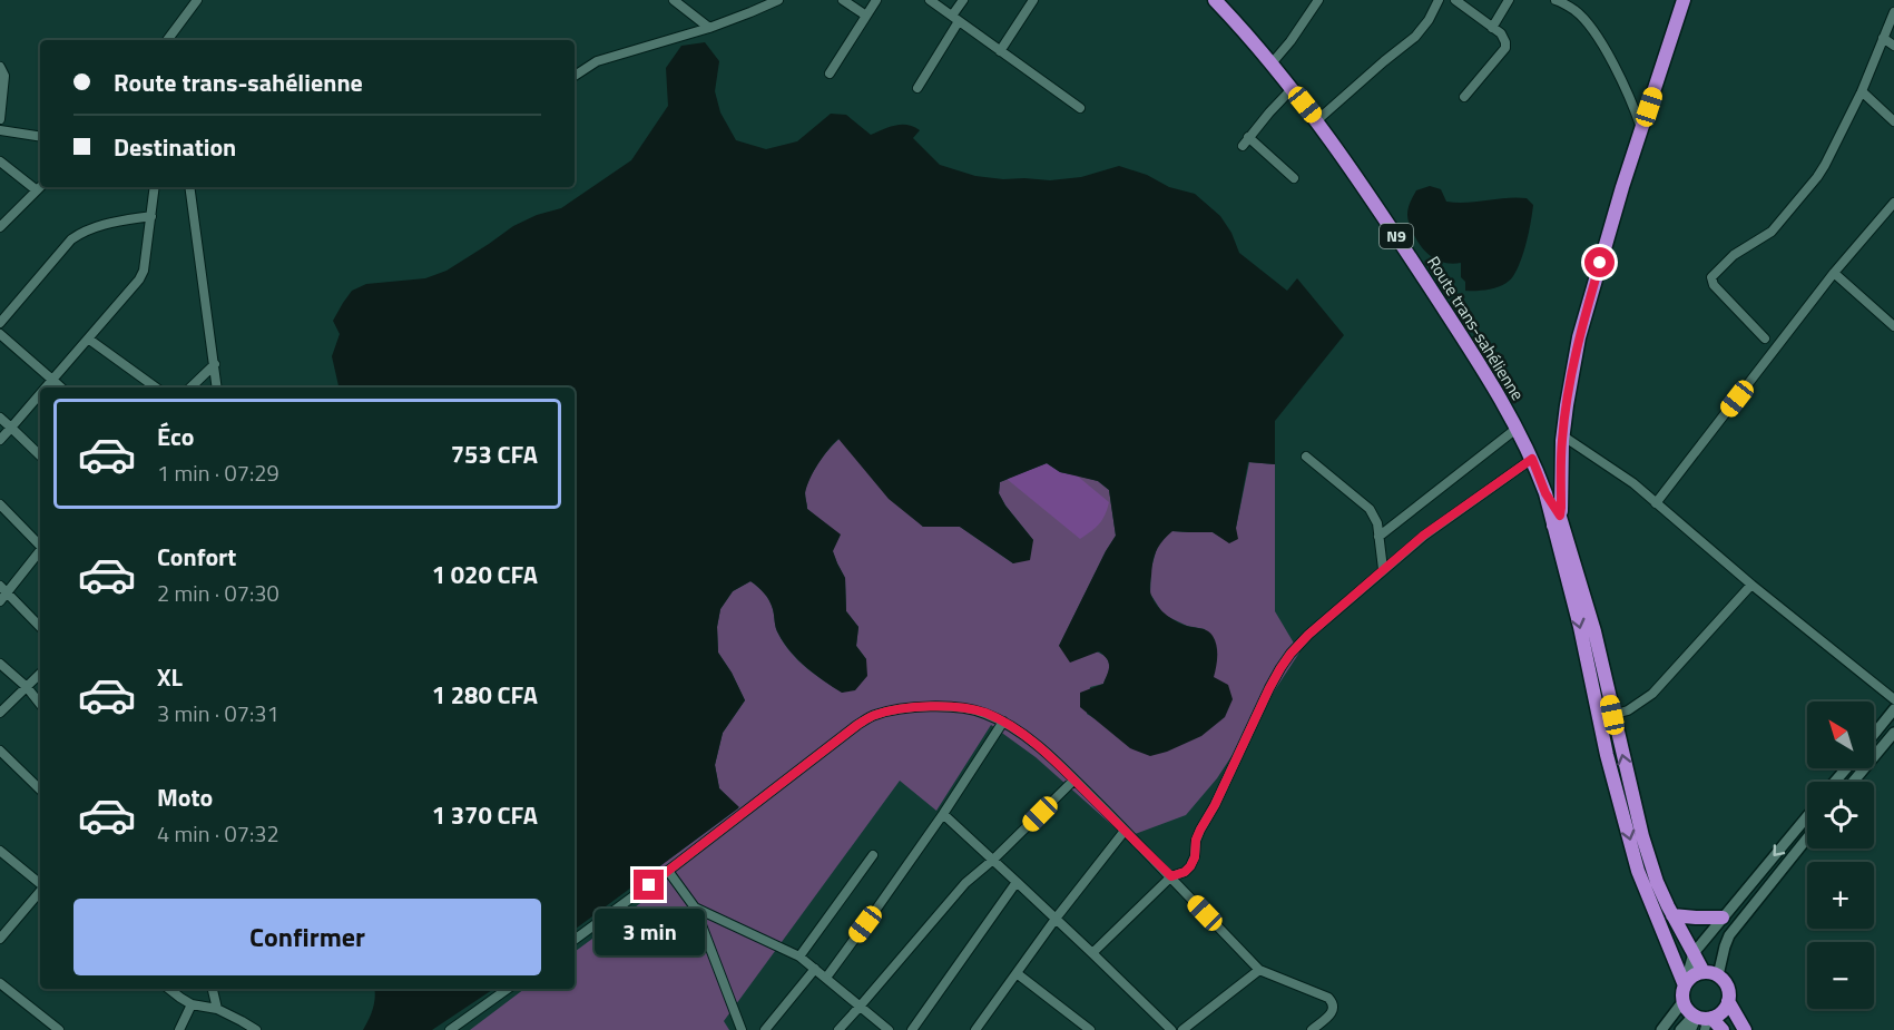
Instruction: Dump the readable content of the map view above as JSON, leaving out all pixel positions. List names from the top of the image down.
{
  "streets": {
    "highway": ["N9", "Route trans-sahélienne"]
  },
  "north": "top left",
  "page": {
    "banner": ["Route trans-sahélienne", "Destination"],
    "list": [
      {
        "name": "Éco",
        "note": "1 min · 07:29",
        "value": "753 CFA"
      },
      {
        "name": "Confort",
        "note": "2 min · 07:30",
        "value": "1 020 CFA"
      },
      {
        "name": "XL",
        "note": "3 min · 07:31",
        "value": "1 280 CFA"
      },
      {
        "name": "Moto",
        "note": "4 min · 07:32",
        "value": "1 370 CFA"
      }
    ],
    "map_buttons": ["+", "−"],
    "buttons": "Confirmer",
    "bubble": "3 min"
  }
}
